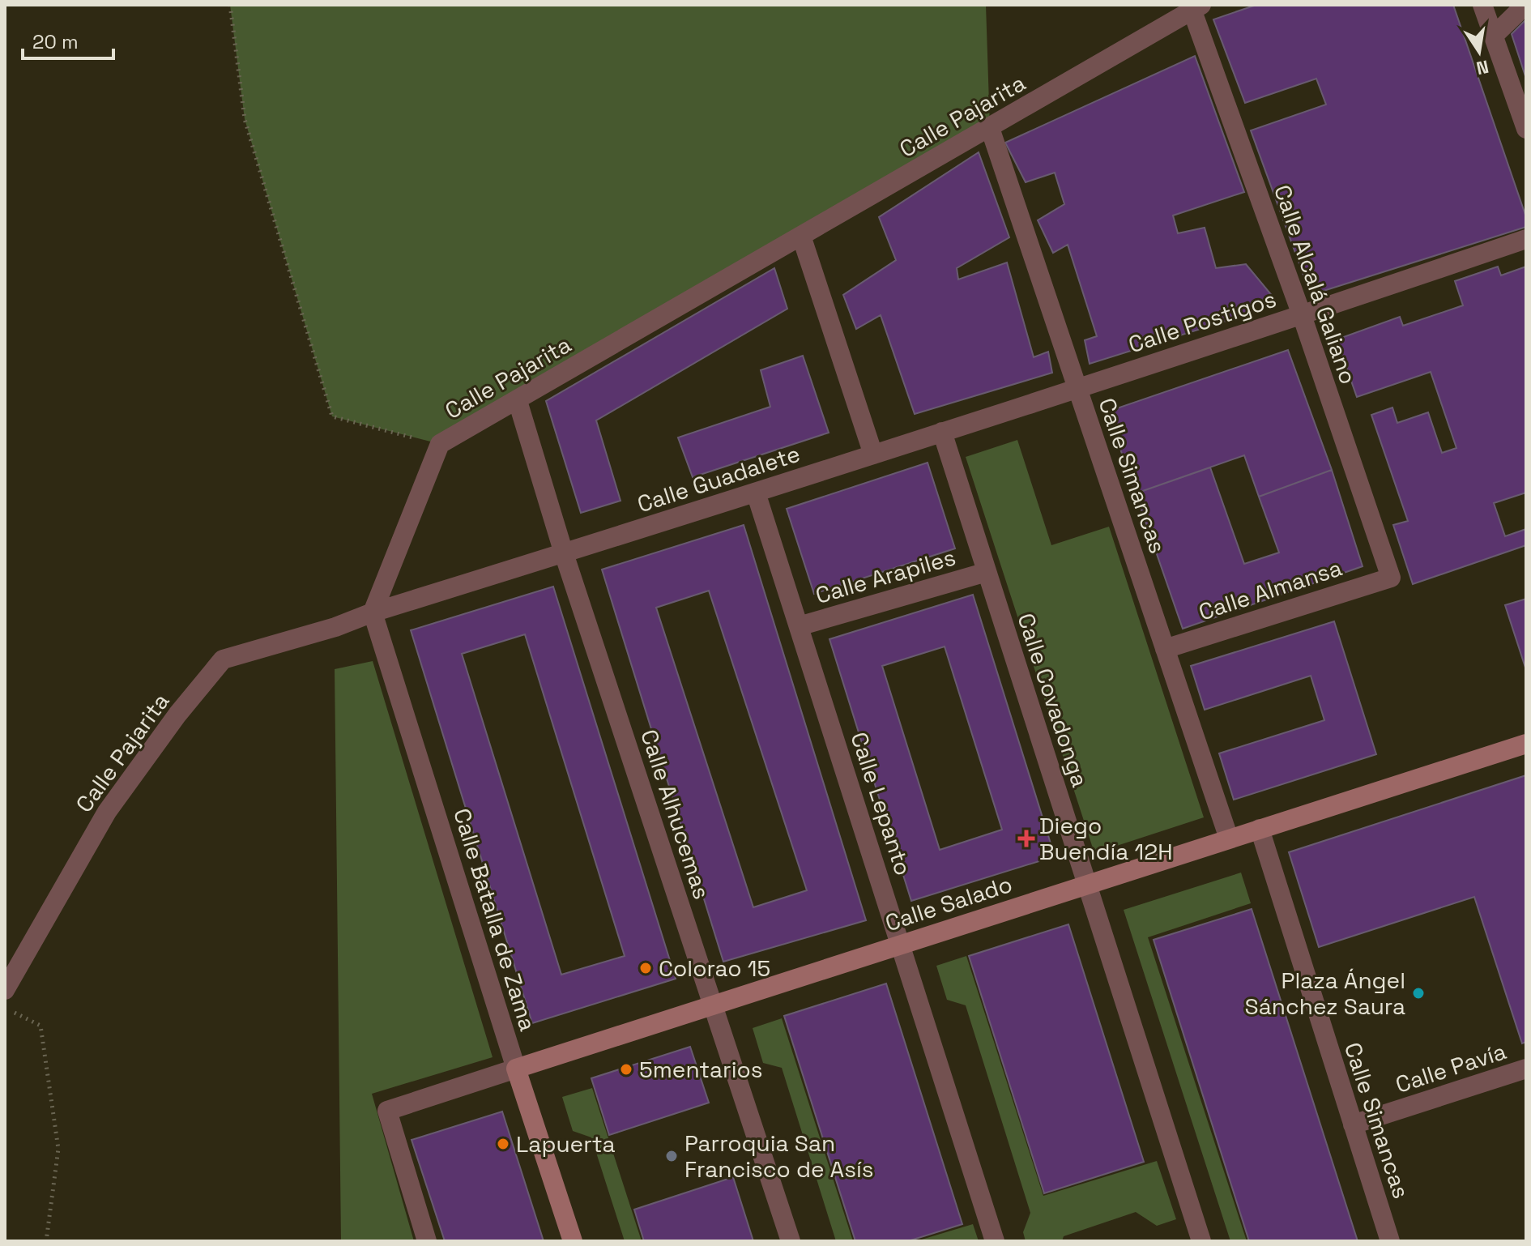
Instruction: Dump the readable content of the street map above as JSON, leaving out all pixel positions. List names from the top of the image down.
{
  "streets": {
    "street": [
      "Calle Pajarita",
      "Calle Alcalá Galiano",
      "Calle Postigos",
      "Calle Simancas",
      "Calle Guadalete",
      "Calle Arapiles",
      "Calle Almansa",
      "Calle Covadonga",
      "Calle Lepanto",
      "Calle Alhucemas",
      "Calle Salado",
      "Calle Batalla de Zama",
      "Calle Pavía"
    ]
  },
  "crossings": [
    ["Calle Pajarita", "Calle Alcalá Galiano"],
    ["Calle Pajarita", "Calle Simancas"],
    ["Calle Pajarita", "Calle Guadalete"],
    ["Calle Pajarita", "Calle Alhucemas"],
    ["Calle Pajarita", "Calle Batalla de Zama"],
    ["Calle Alcalá Galiano", "Calle Postigos"],
    ["Calle Alcalá Galiano", "Calle Almansa"],
    ["Calle Postigos", "Calle Simancas"],
    ["Calle Postigos", "Calle Guadalete"],
    ["Calle Simancas", "Calle Guadalete"],
    ["Calle Simancas", "Calle Almansa"],
    ["Calle Simancas", "Calle Salado"],
    ["Calle Simancas", "Calle Pavía"],
    ["Calle Guadalete", "Calle Covadonga"],
    ["Calle Guadalete", "Calle Lepanto"],
    ["Calle Guadalete", "Calle Alhucemas"],
    ["Calle Guadalete", "Calle Batalla de Zama"],
    ["Calle Arapiles", "Calle Covadonga"],
    ["Calle Arapiles", "Calle Lepanto"],
    ["Calle Covadonga", "Calle Salado"],
    ["Calle Lepanto", "Calle Salado"],
    ["Calle Alhucemas", "Calle Salado"],
    ["Calle Salado", "Calle Batalla de Zama"]
  ],
  "places": {
    "health": ["Diego Buendía 12H"],
    "other": [
      "Colorao 15",
      "Plaza Ángel Sánchez Saura",
      "5mentarios",
      "Lapuerta",
      "Parroquia San Francisco de Asís"
    ]
  },
  "scale_bar": "20 m",
  "north": "bottom"
}
